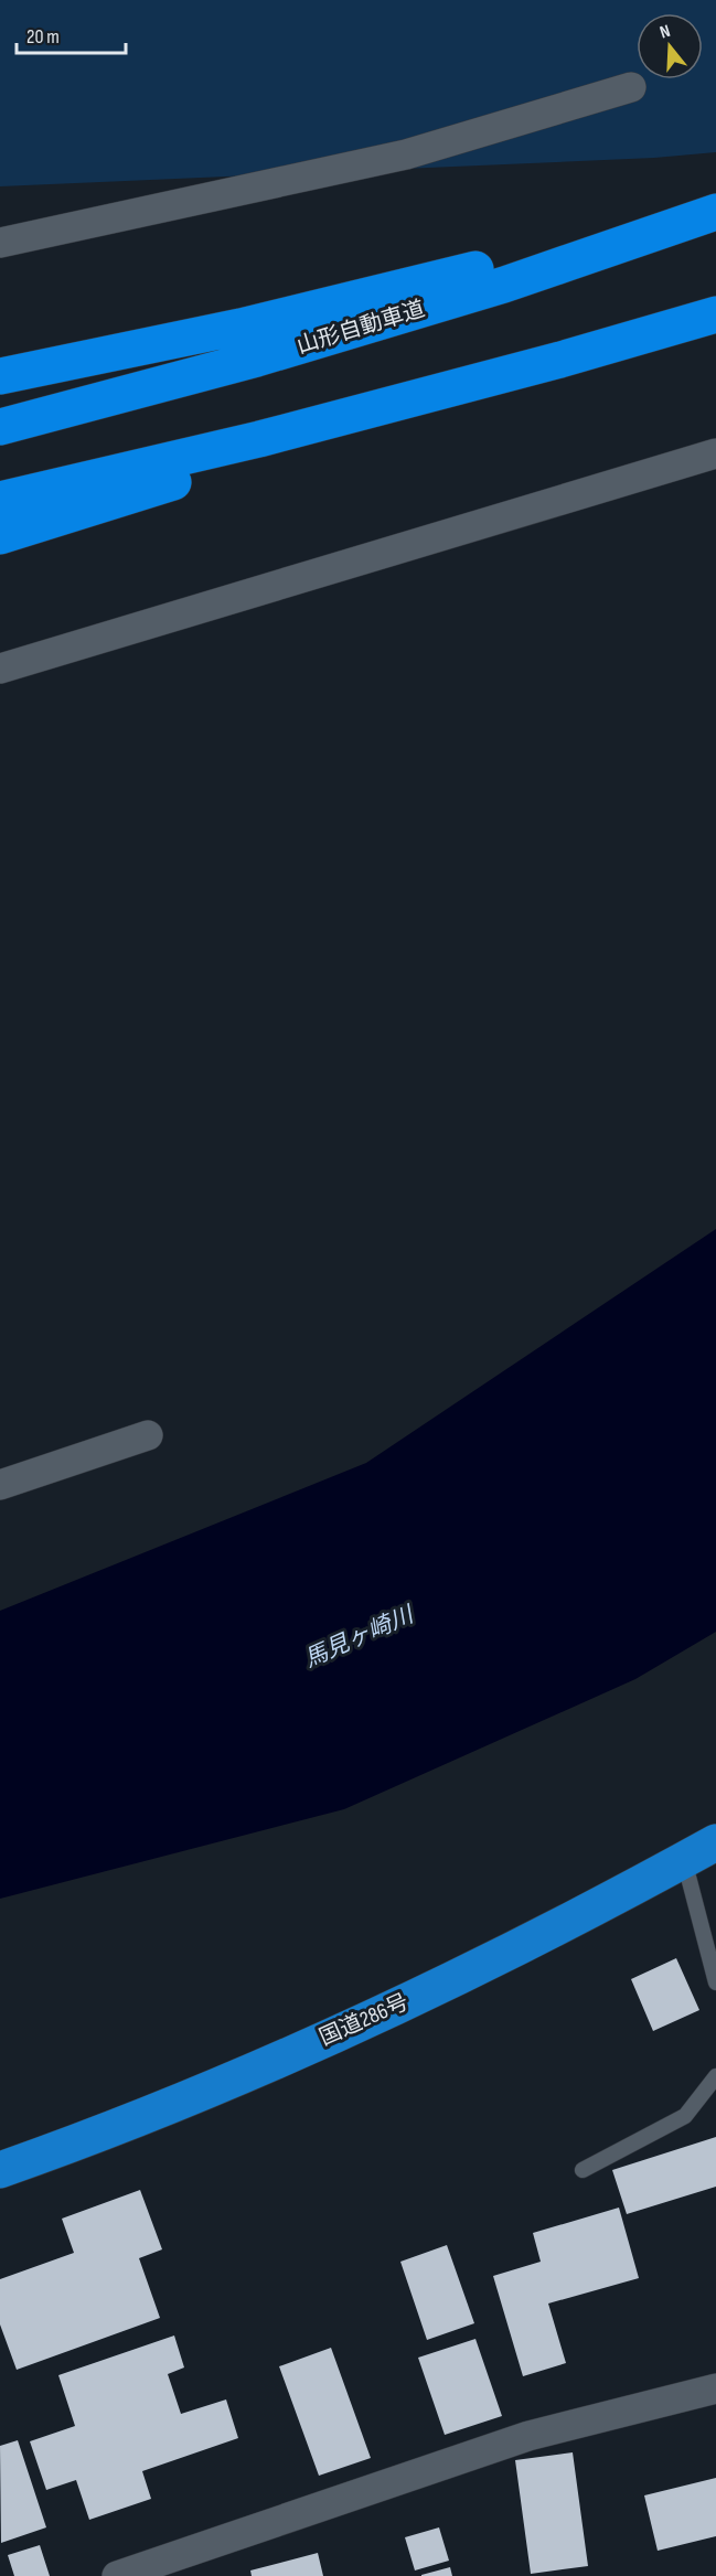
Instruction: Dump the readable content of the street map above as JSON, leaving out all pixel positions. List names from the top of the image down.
{
  "streets": {
    "highway": ["山形自動車道", "国道286号"]
  },
  "water": ["馬見ヶ崎川"],
  "scale_bar": "20 m",
  "north": "top"
}
